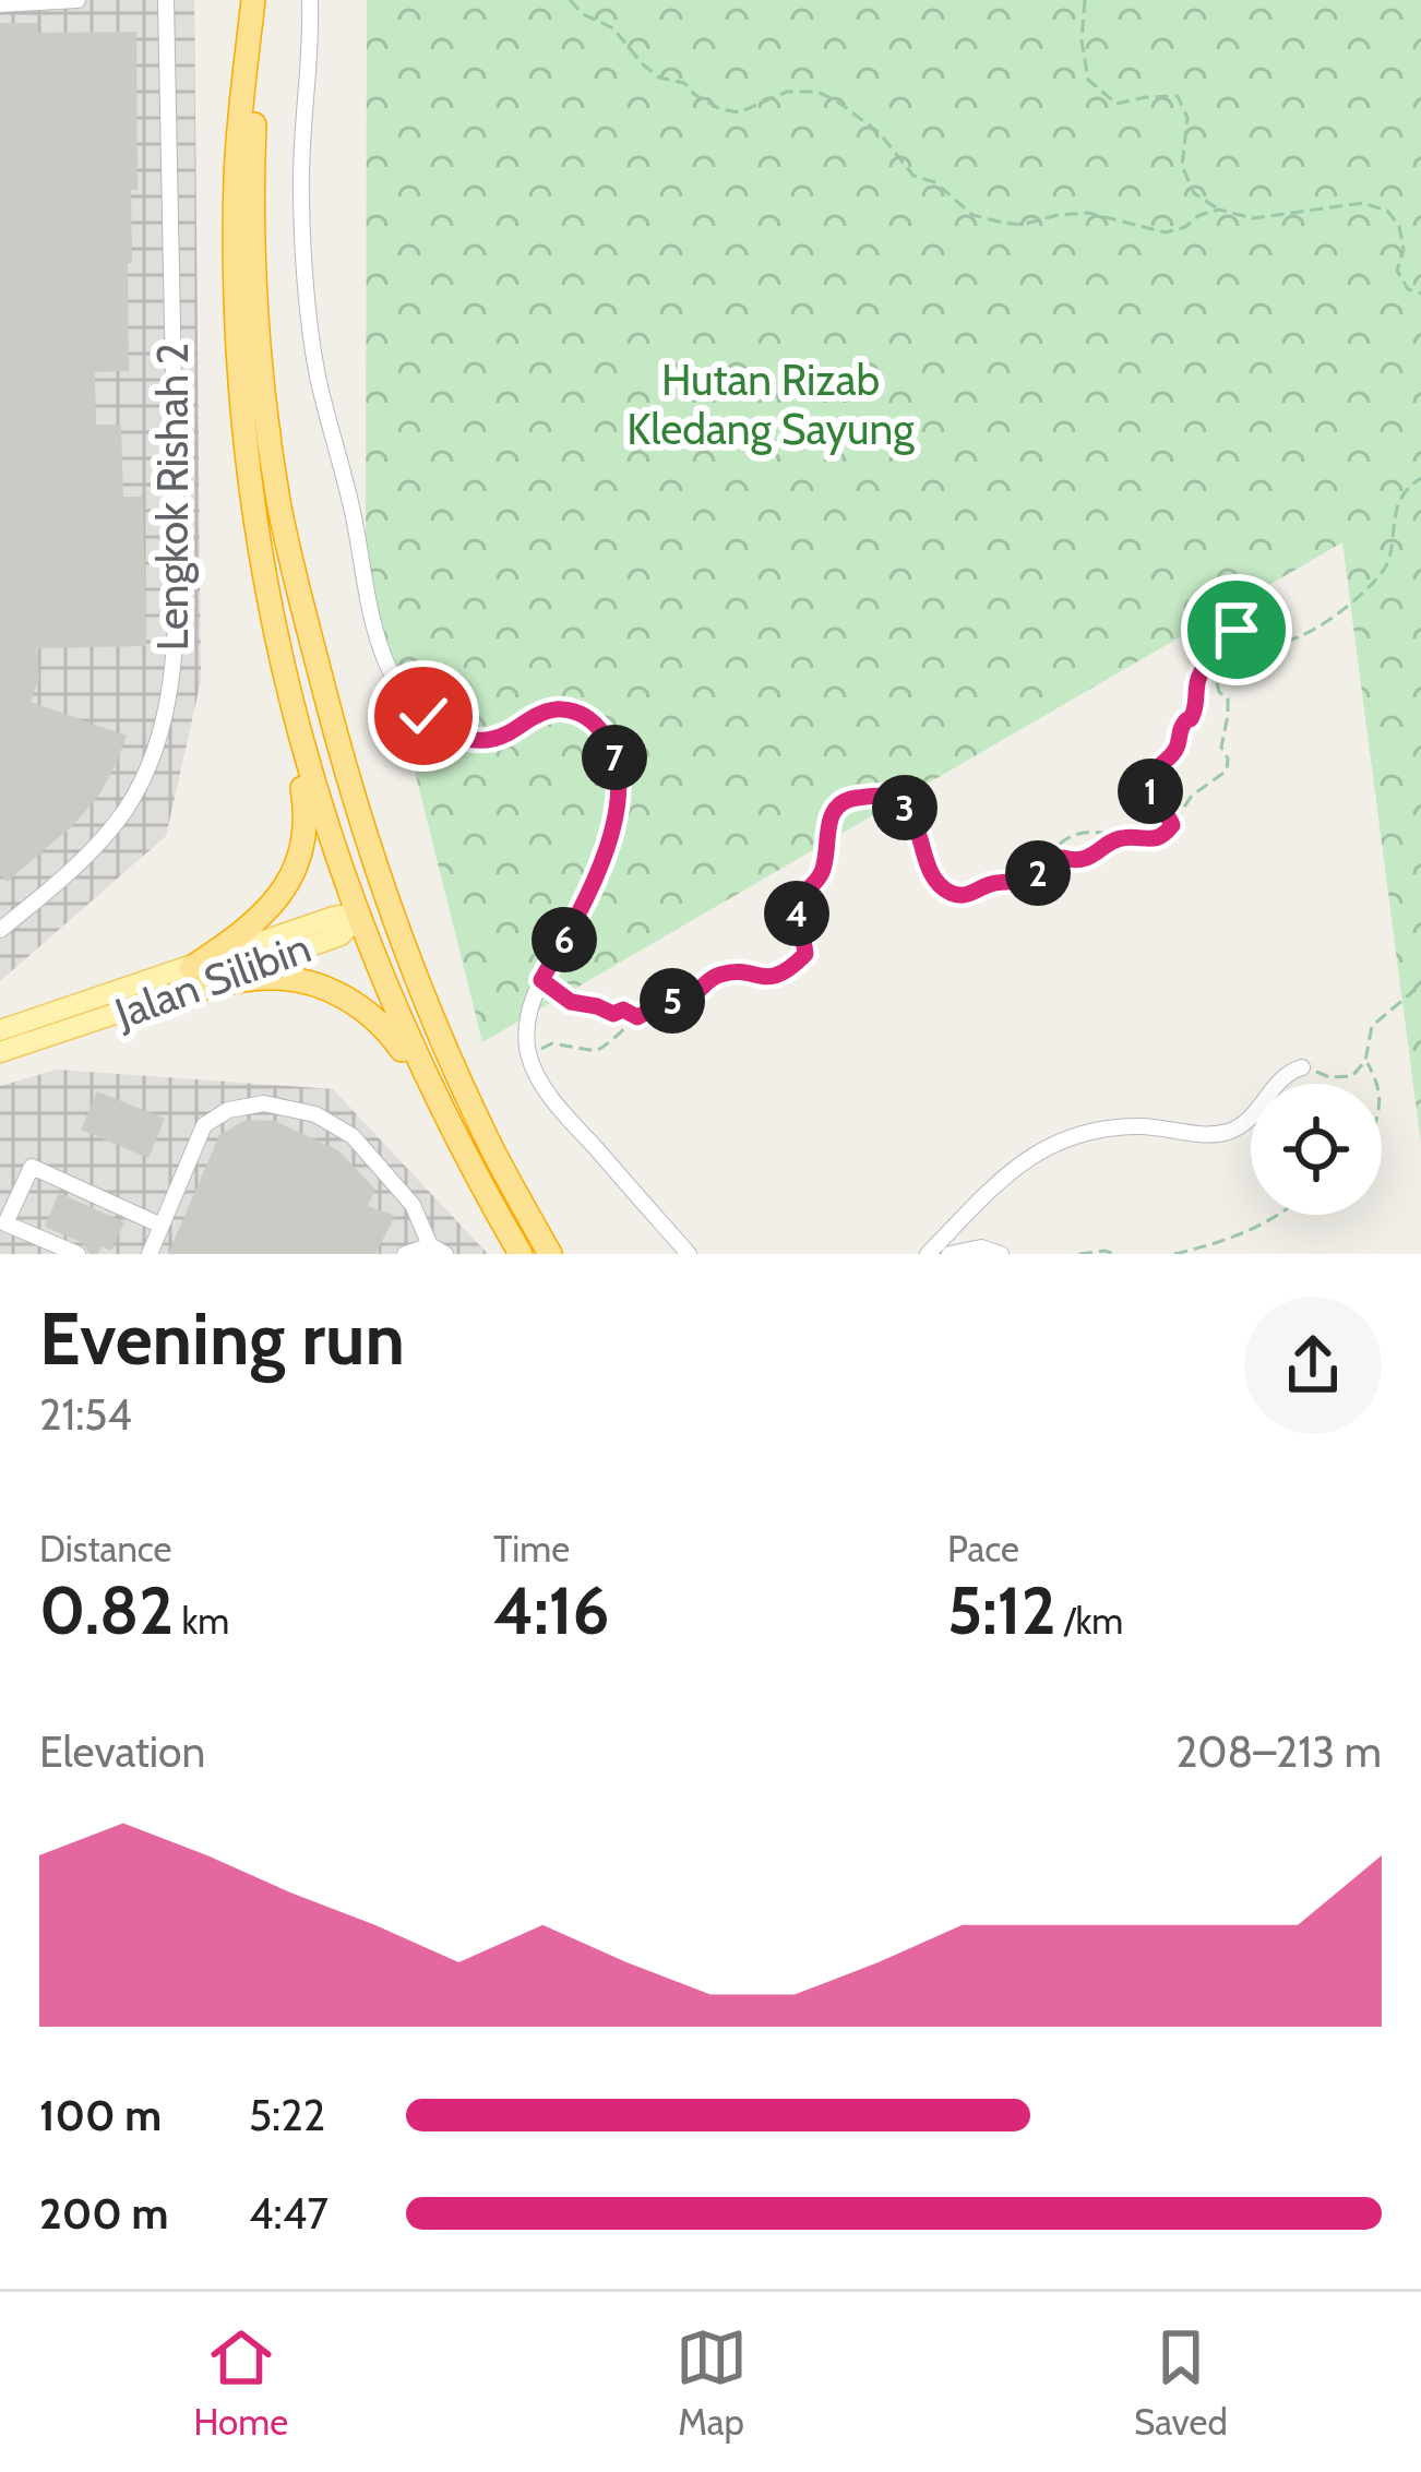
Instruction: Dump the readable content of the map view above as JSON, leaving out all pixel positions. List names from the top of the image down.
{
  "streets": {
    "main road": ["Jalan Silibin"],
    "street": ["Lengkok Rishah 2"]
  },
  "parks": ["Hutan Rizab Kledang Sayung"],
  "page": {
    "pins": [
      "7",
      "1",
      "3",
      "2",
      "4",
      "6",
      "5"
    ],
    "heading": ["Evening run", "21:54"],
    "stats": [
      ["Distance", "0.82 km"],
      ["Time", "4:16"],
      ["Pace", "5:12 /km"]
    ],
    "chart": ["Elevation", "208–213 m"],
    "list": [
      {
        "name": "100 m",
        "note": "5:22"
      },
      {
        "name": "200 m",
        "note": "4:47"
      }
    ],
    "tabs": ["Home", "Map", "Saved"]
  }
}
